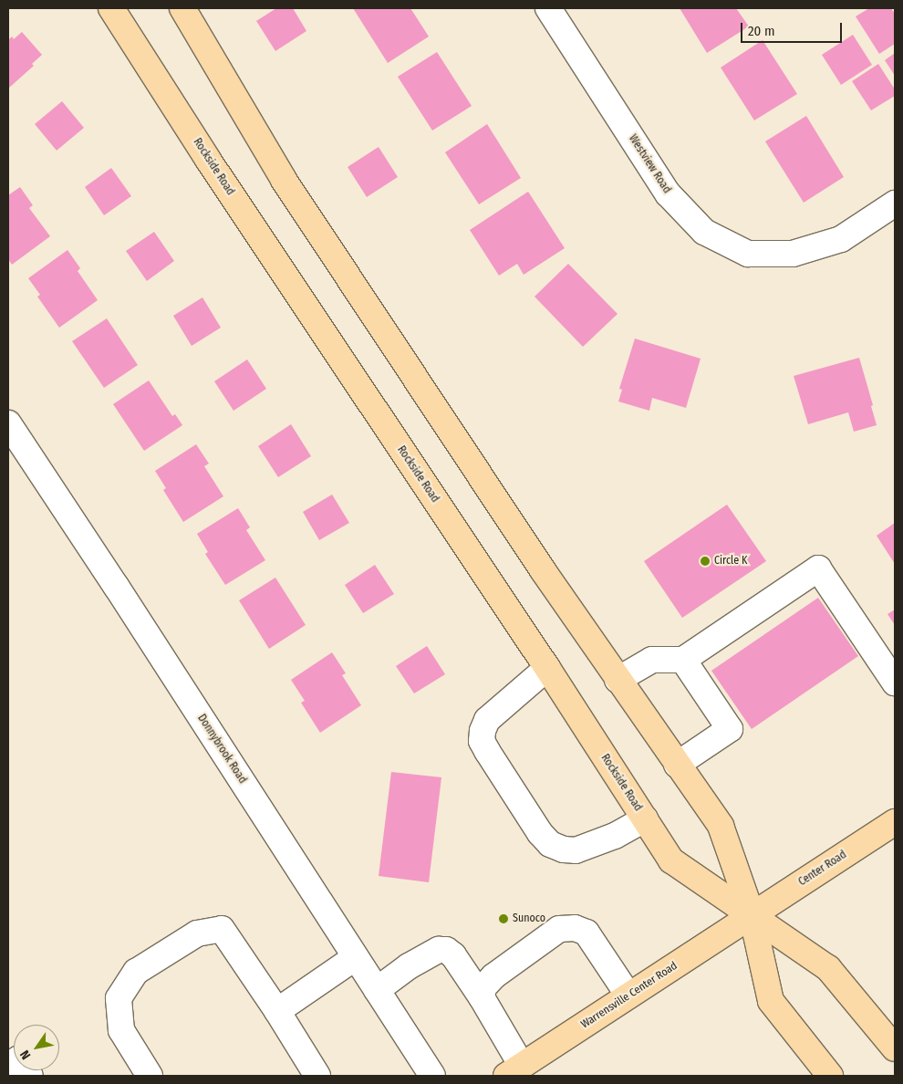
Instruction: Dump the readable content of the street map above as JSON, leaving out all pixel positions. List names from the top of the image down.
{
  "streets": {
    "main road": ["Rockside Road", "Center Road", "Warrensville Center Road"],
    "street": ["Westview Road", "Donnybrook Road"]
  },
  "crossings": [
    ["Rockside Road", "Center Road"],
    ["Rockside Road", "Warrensville Center Road"],
    ["Center Road", "Warrensville Center Road"]
  ],
  "places": ["Circle K", "Sunoco"],
  "scale_bar": "20 m",
  "north": "bottom left"
}
